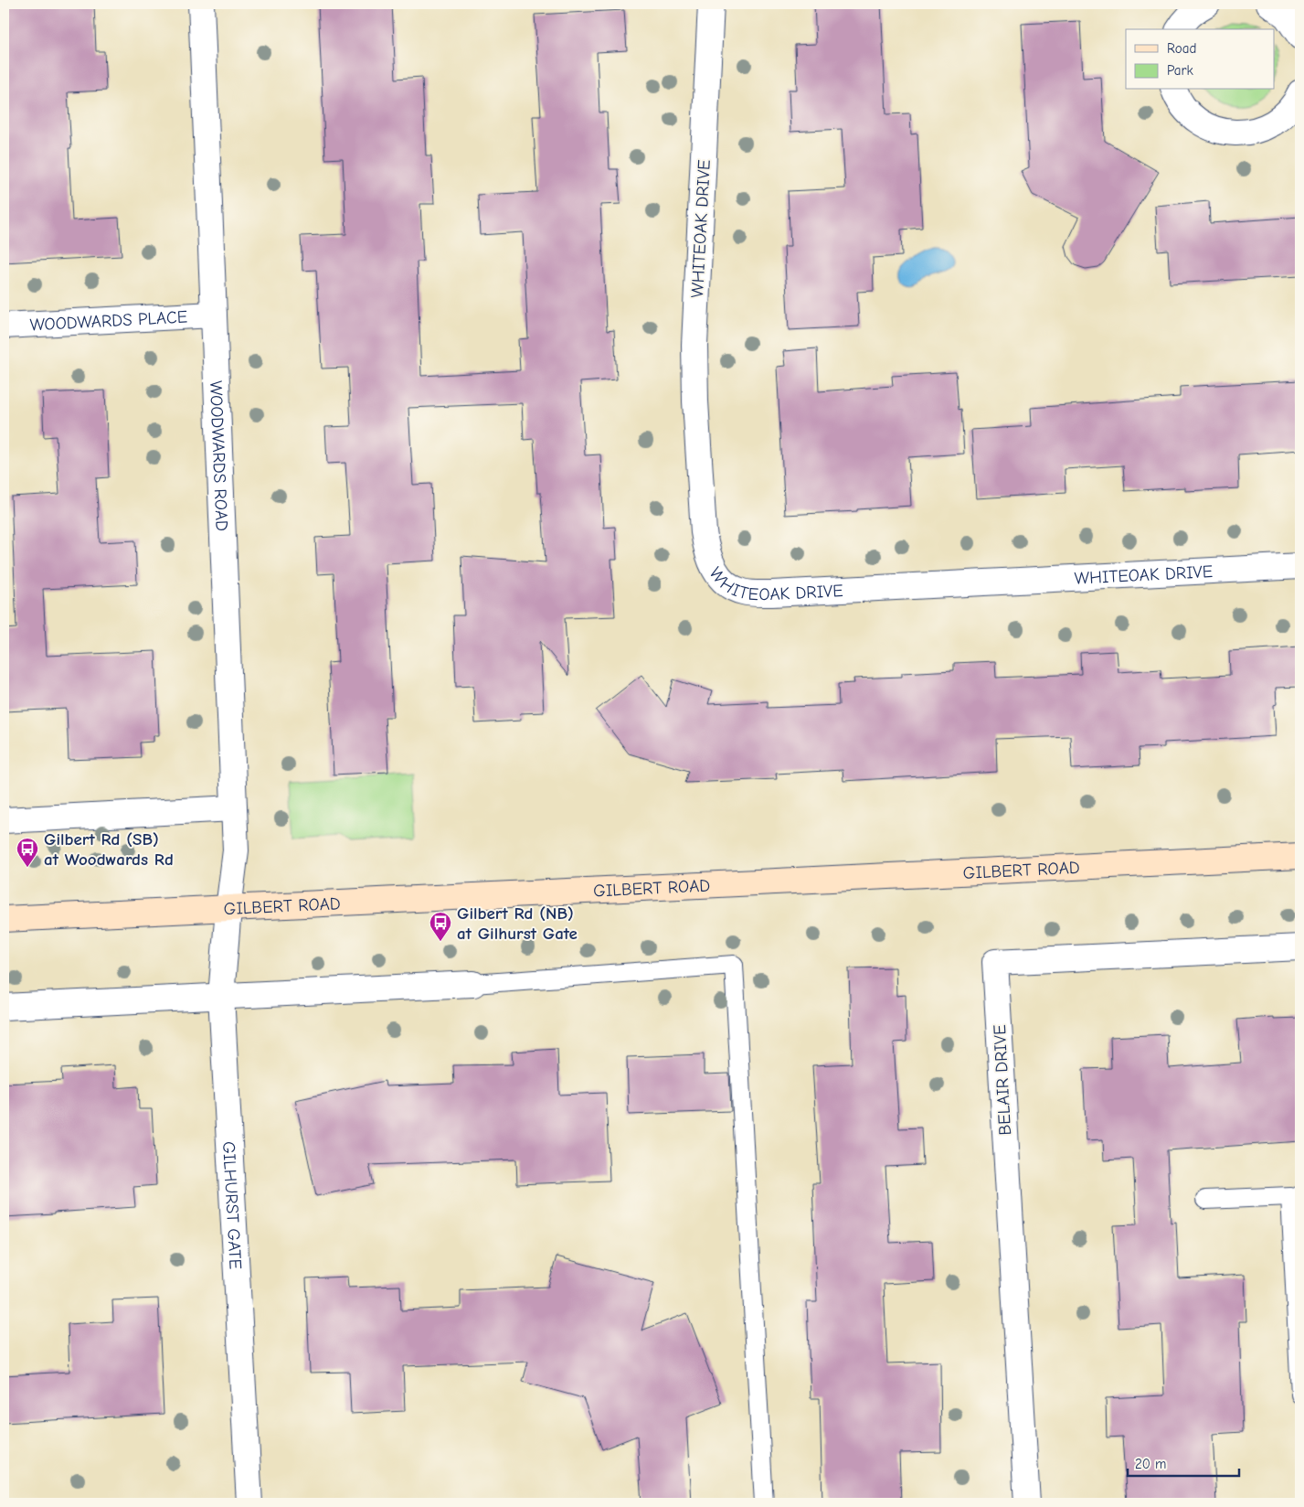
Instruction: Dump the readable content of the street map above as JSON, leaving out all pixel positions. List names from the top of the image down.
{
  "streets": {
    "main road": ["GILBERT ROAD"],
    "street": [
      "WHITEOAK DRIVE",
      "WOODWARDS PLACE",
      "WOODWARDS ROAD",
      "BELAIR DRIVE",
      "GILHURST GATE"
    ]
  },
  "crossings": [
    ["WOODWARDS PLACE", "WOODWARDS ROAD"],
    ["WOODWARDS ROAD", "GILBERT ROAD"],
    ["WOODWARDS ROAD", "GILHURST GATE"],
    ["GILBERT ROAD", "GILHURST GATE"]
  ],
  "places": {
    "bus stop": ["Gilbert Rd (SB) at Woodwards Rd", "Gilbert Rd (NB) at Gilhurst Gate"]
  },
  "legend": ["Road", "Park"],
  "scale_bar": "20 m"
}
